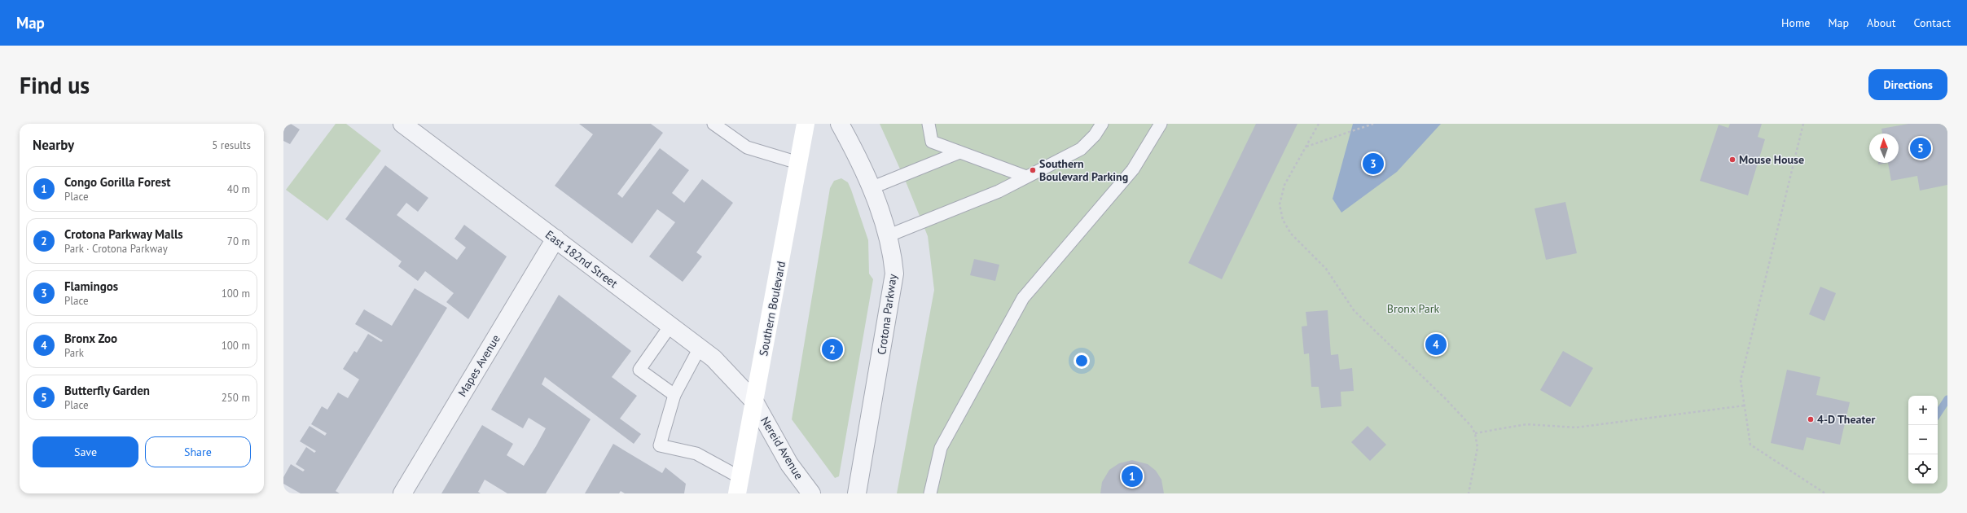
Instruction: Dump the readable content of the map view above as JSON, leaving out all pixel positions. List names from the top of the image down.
{
  "streets": {
    "main road": ["Southern Boulevard"],
    "street": [
      "East 182nd Street",
      "Crotona Parkway",
      "Mapes Avenue",
      "Nereid Avenue"
    ]
  },
  "crossings": [
    ["East 182nd Street", "Southern Boulevard"],
    ["East 182nd Street", "Mapes Avenue"],
    ["East 182nd Street", "Nereid Avenue"],
    ["Southern Boulevard", "Nereid Avenue"]
  ],
  "parks": ["Bronx Park"],
  "places": ["Mouse House", "Southern Boulevard Parking", "4-D Theater"],
  "north": "top",
  "page": {
    "header": "Map",
    "nav": [
      "Home",
      "Map",
      "About",
      "Contact"
    ],
    "buttons": [
      "Directions",
      ["Save", "Share"]
    ],
    "title": "Find us",
    "heading": ["Nearby", "5 results"],
    "pins": [
      "5",
      "3",
      "4",
      "2",
      "1"
    ],
    "list": [
      {
        "mark": "1",
        "name": "Congo Gorilla Forest",
        "note": "Place",
        "value": "40 m"
      },
      {
        "mark": "2",
        "name": "Crotona Parkway Malls",
        "note": "Park · Crotona Parkway",
        "value": "70 m"
      },
      {
        "mark": "3",
        "name": "Flamingos",
        "note": "Place",
        "value": "100 m"
      },
      {
        "mark": "4",
        "name": "Bronx Zoo",
        "note": "Park",
        "value": "100 m"
      },
      {
        "mark": "5",
        "name": "Butterfly Garden",
        "note": "Place",
        "value": "250 m"
      }
    ],
    "map_buttons": ["+", "−"]
  }
}
